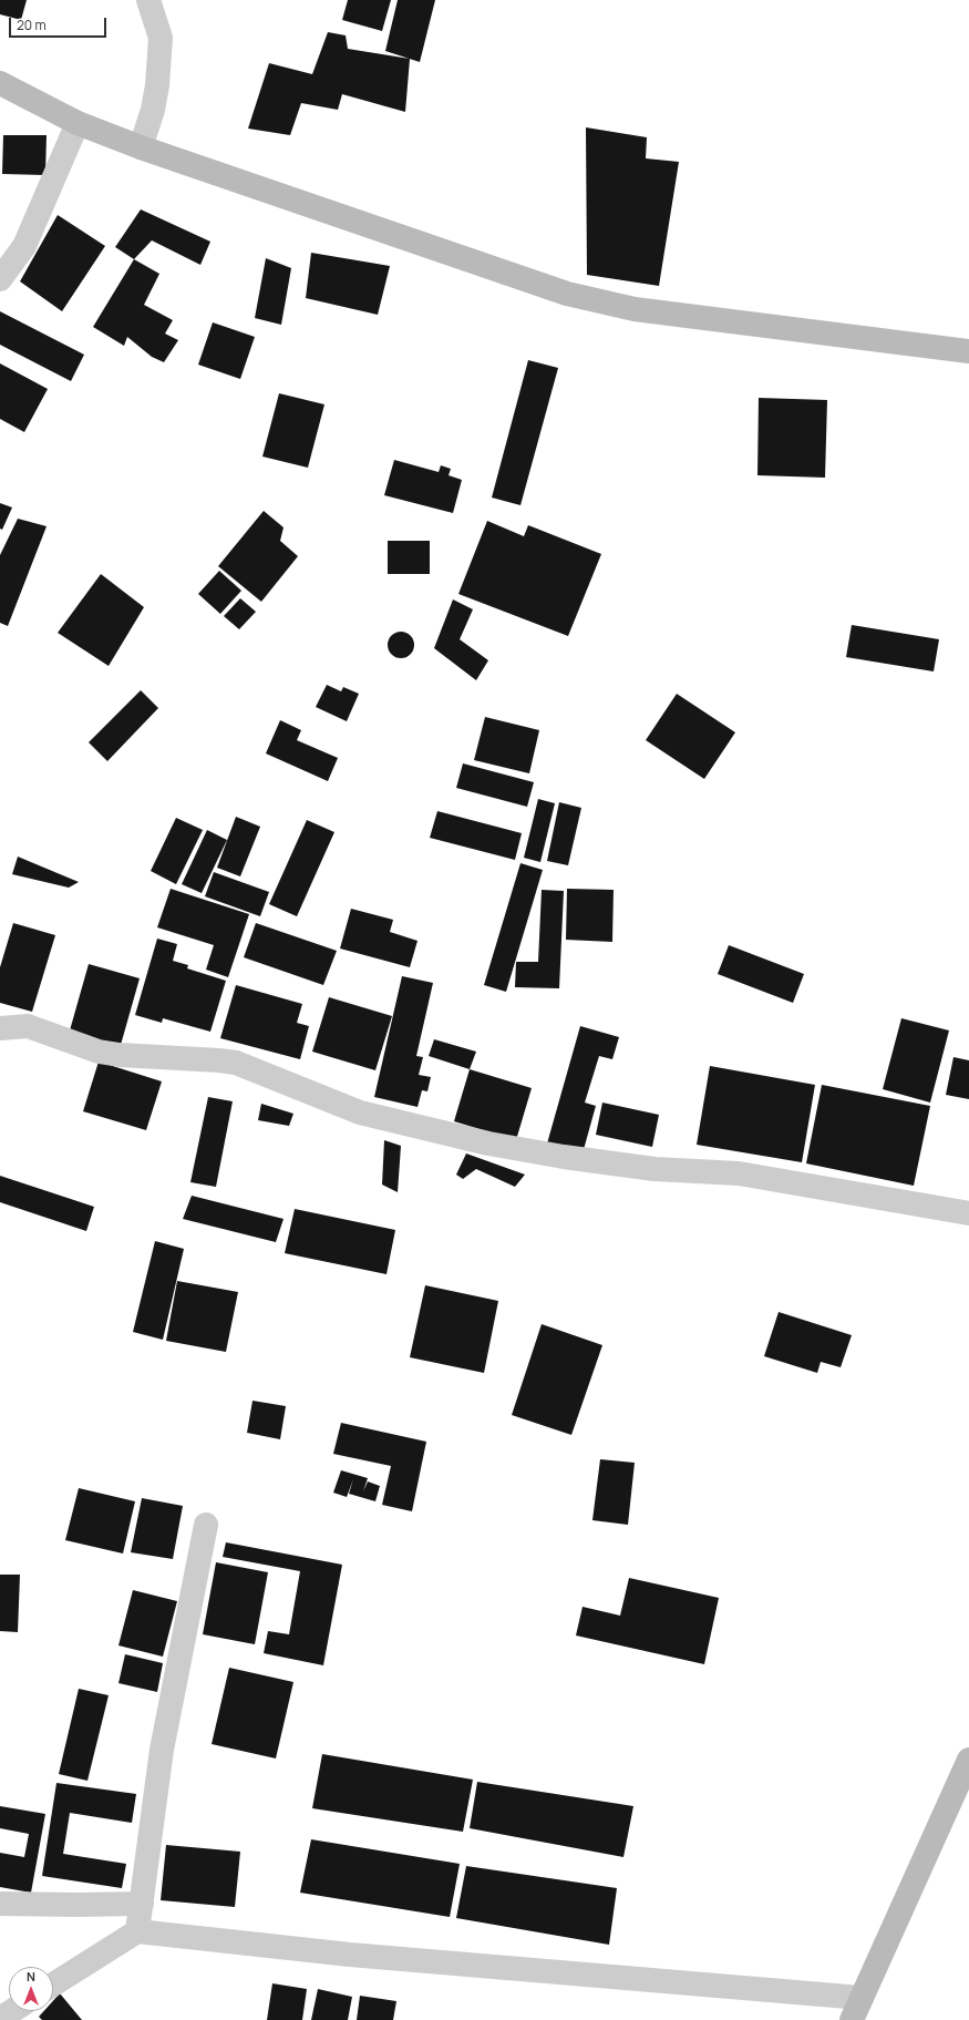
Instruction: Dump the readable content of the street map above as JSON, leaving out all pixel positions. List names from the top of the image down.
{
  "scale_bar": "20 m",
  "north": "top"
}
